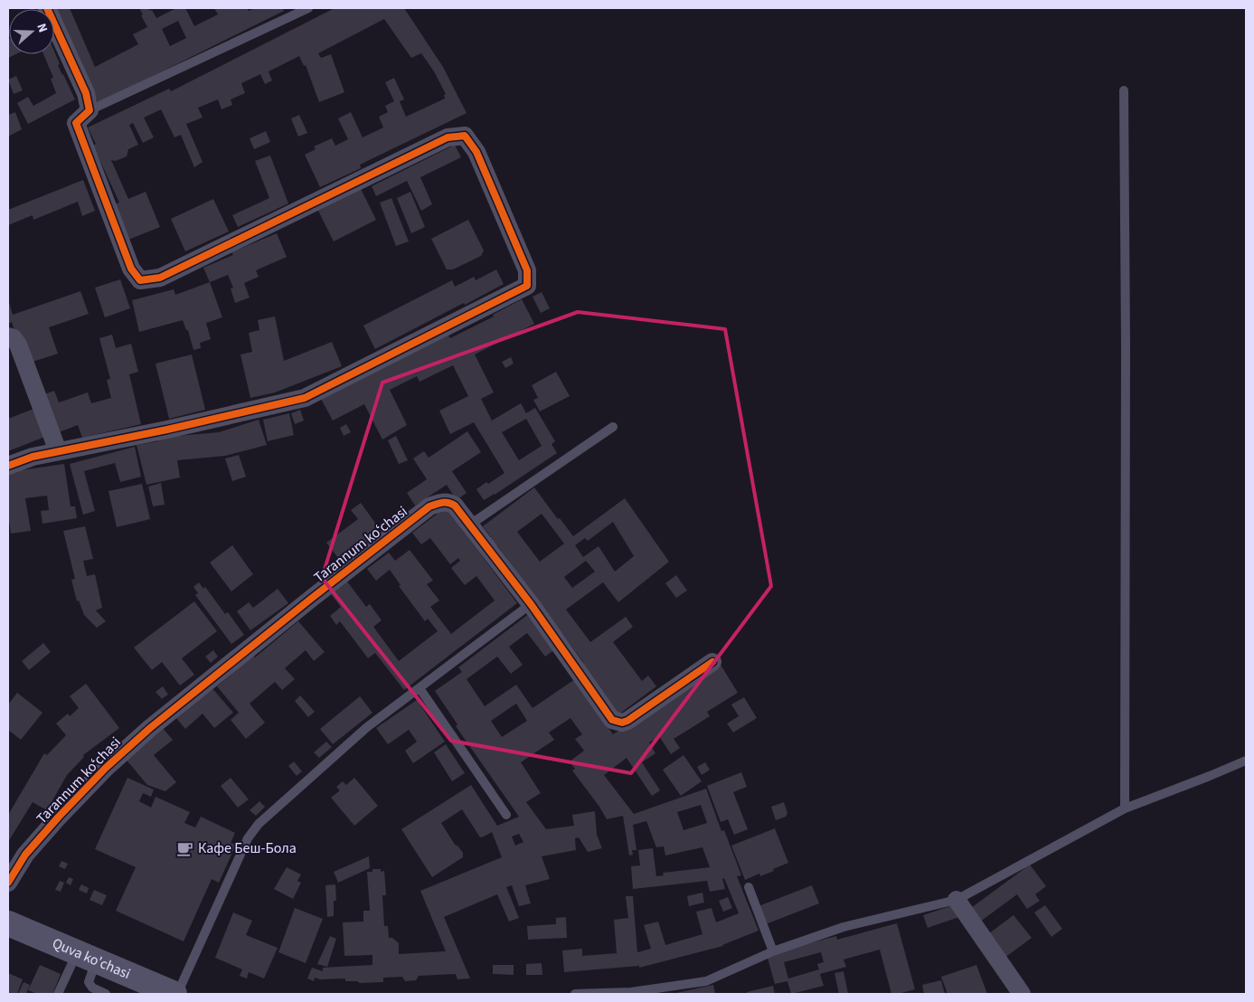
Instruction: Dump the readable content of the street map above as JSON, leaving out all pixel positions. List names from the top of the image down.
{
  "streets": {
    "main road": ["Quva ko'chasi"],
    "street": ["Tarannum koʻchasi"]
  },
  "places": {
    "cafe": ["Кафе Беш-Бола"]
  },
  "north": "right"
}
